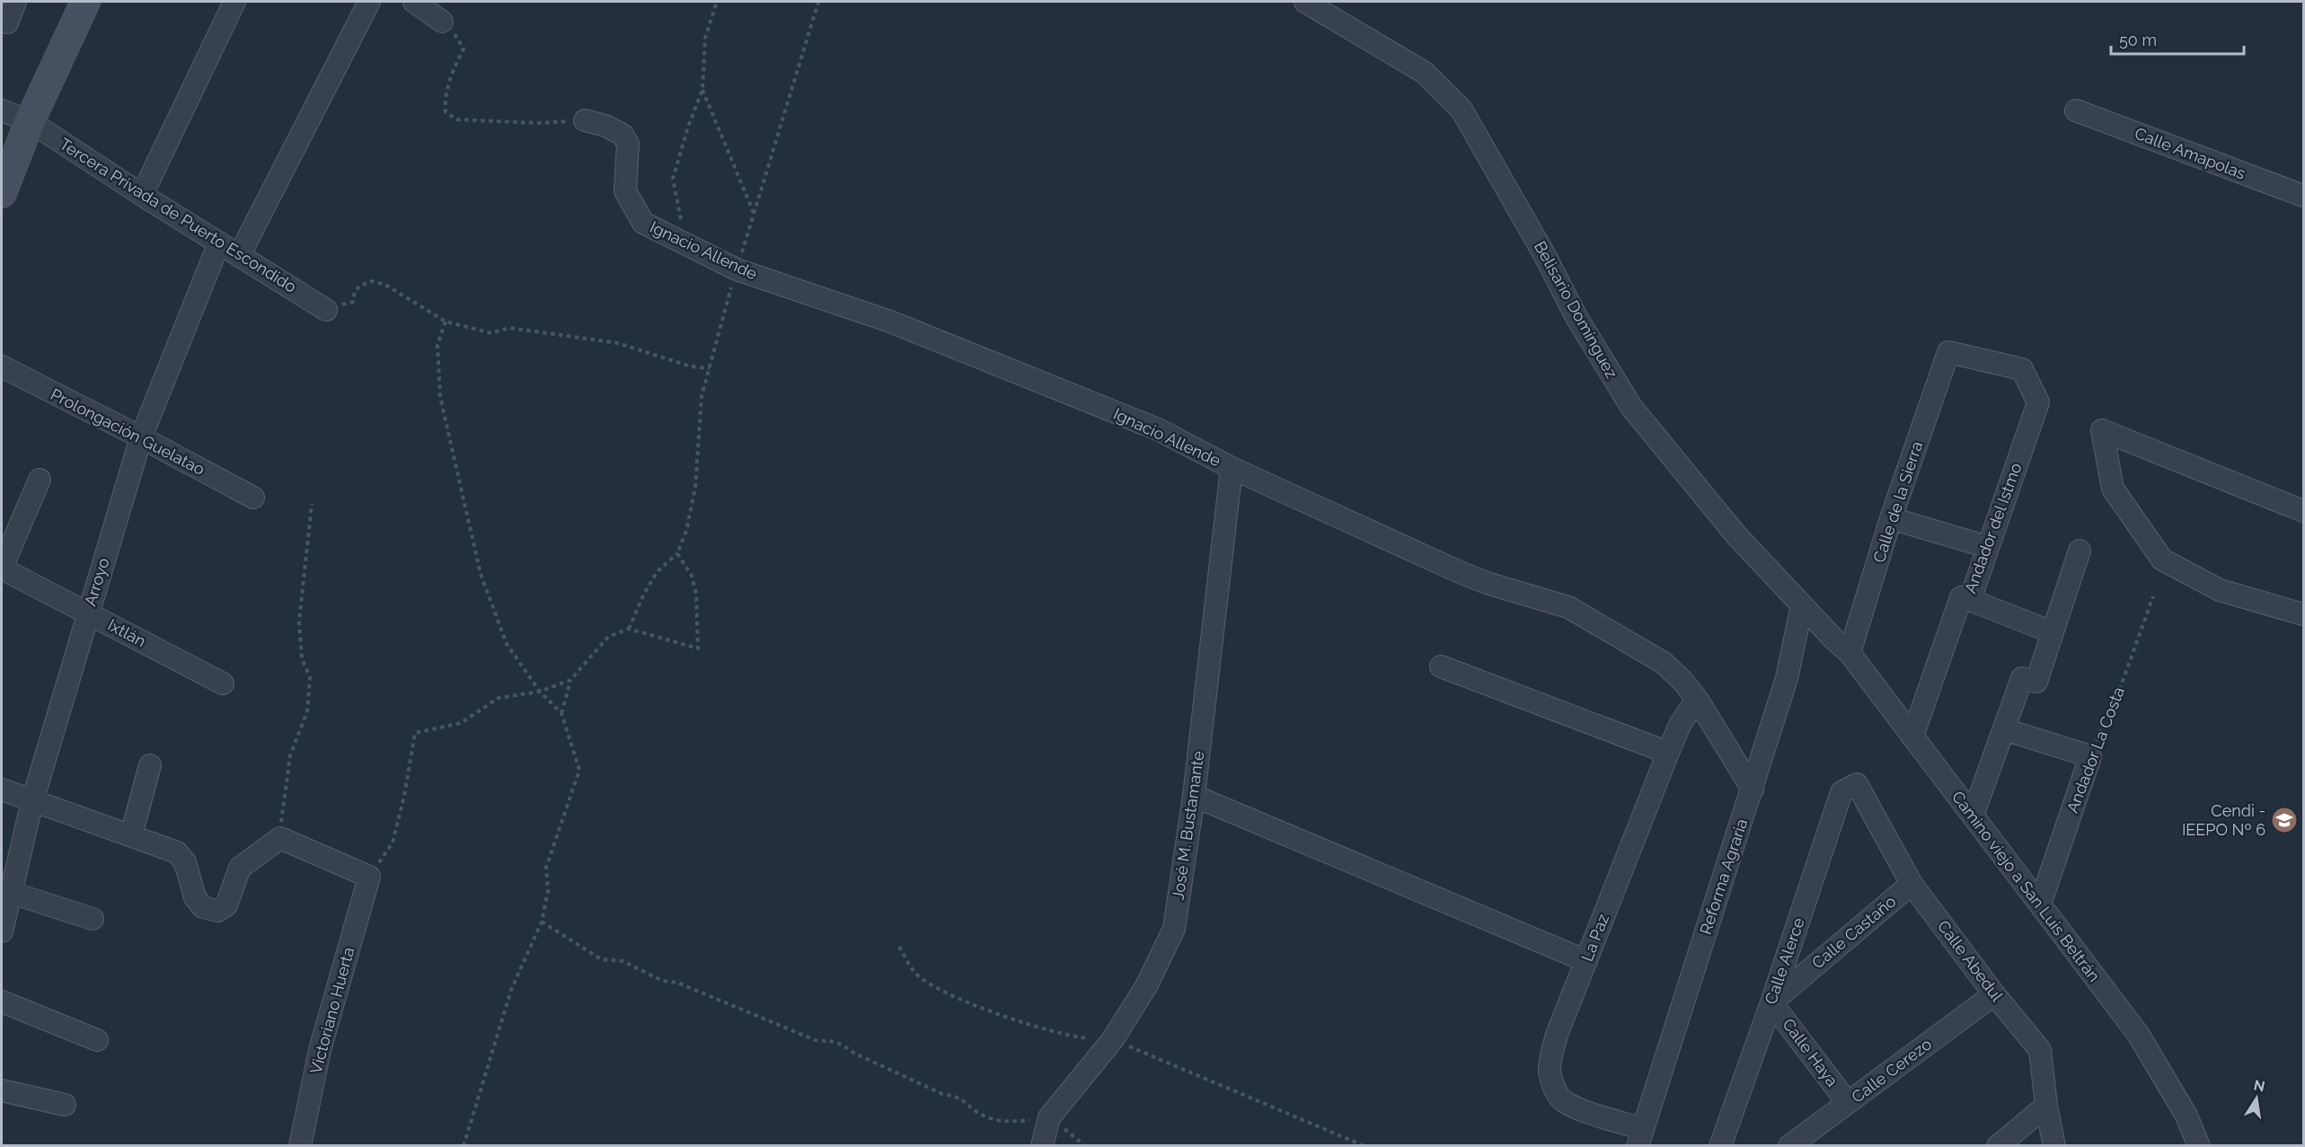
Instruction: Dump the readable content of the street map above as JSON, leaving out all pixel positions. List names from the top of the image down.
{
  "streets": {
    "street": [
      "Calle Amapolas",
      "Tercera Privada de Puerto Escondido",
      "Ignacio Allende",
      "Belisario Domínguez",
      "Prolongación Guelatao",
      "Calle de la Sierra",
      "Andador del Istmo",
      "Arroyo",
      "Ixtlán",
      "Andador La Costa",
      "José M. Bustamante",
      "Reforma Agraria",
      "Camino viejo a San Luis Beltrán",
      "Calle Castaño",
      "La Paz",
      "Calle Alerce",
      "Calle Abedul",
      "Victoriano Huerta",
      "Calle Haya",
      "Calle Cerezo"
    ]
  },
  "crossings": [
    ["Tercera Privada de Puerto Escondido", "Arroyo"],
    ["Ignacio Allende", "José M. Bustamante"],
    ["Ignacio Allende", "Reforma Agraria"],
    ["Ignacio Allende", "La Paz"],
    ["Belisario Domínguez", "Calle de la Sierra"],
    ["Belisario Domínguez", "Reforma Agraria"],
    ["Belisario Domínguez", "Camino viejo a San Luis Beltrán"],
    ["Prolongación Guelatao", "Arroyo"],
    ["Calle de la Sierra", "Andador del Istmo"],
    ["Calle de la Sierra", "Camino viejo a San Luis Beltrán"],
    ["Andador del Istmo", "Camino viejo a San Luis Beltrán"],
    ["Arroyo", "Ixtlán"],
    ["Andador La Costa", "Camino viejo a San Luis Beltrán"],
    ["Reforma Agraria", "La Paz"],
    ["Calle Castaño", "Calle Alerce"],
    ["Calle Castaño", "Calle Abedul"],
    ["Calle Castaño", "Calle Haya"],
    ["Calle Alerce", "Calle Abedul"],
    ["Calle Alerce", "Calle Haya"],
    ["Calle Abedul", "Calle Cerezo"],
    ["Calle Haya", "Calle Cerezo"]
  ],
  "places": {
    "school or university": ["Cendi - IEEPO Nº 6"]
  },
  "scale_bar": "50 m",
  "north": "top"
}
